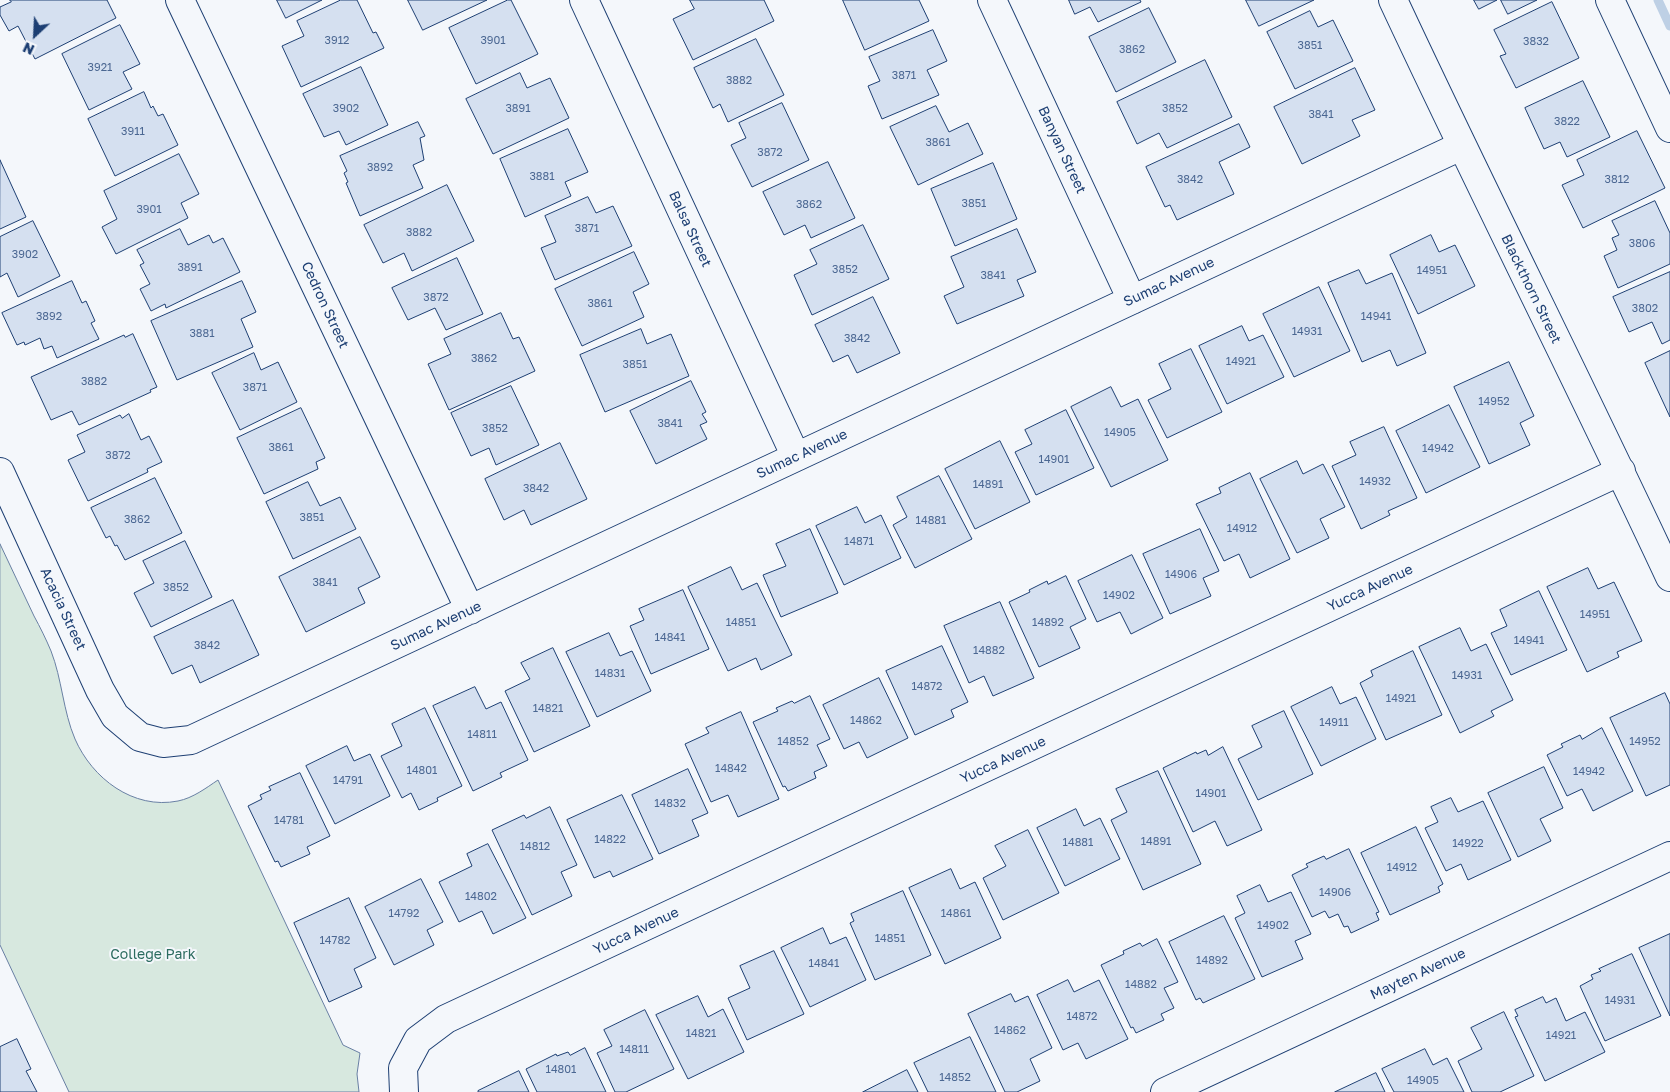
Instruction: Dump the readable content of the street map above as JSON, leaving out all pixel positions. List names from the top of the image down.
{
  "streets": {
    "street": [
      "Banyan Street",
      "Balsa Street",
      "Sumac Avenue",
      "Blackthorn Street",
      "Cedron Street",
      "Yucca Avenue",
      "Acacia Street",
      "Mayten Avenue"
    ]
  },
  "crossings": [
    ["Banyan Street", "Sumac Avenue"],
    ["Balsa Street", "Sumac Avenue"],
    ["Sumac Avenue", "Blackthorn Street"],
    ["Sumac Avenue", "Cedron Street"],
    ["Sumac Avenue", "Acacia Street"],
    ["Blackthorn Street", "Yucca Avenue"]
  ],
  "parks": ["College Park"],
  "house_numbers": [
    "3912",
    "3901",
    "3832",
    "3851",
    "3862",
    "3921",
    "3871",
    "3882",
    "3902",
    "3891",
    "3852",
    "3841",
    "3822",
    "3911",
    "3861",
    "3872",
    "3892",
    "3881",
    "3842",
    "3812",
    "3851",
    "3862",
    "3901",
    "3871",
    "3882",
    "3806",
    "3902",
    "3891",
    "3852",
    "14951",
    "3841",
    "3872",
    "3861",
    "3802",
    "3892",
    "14941",
    "14931",
    "3881",
    "3842",
    "3862",
    "14921",
    "3851",
    "3882",
    "3871",
    "14952",
    "3841",
    "3852",
    "14905",
    "3861",
    "14942",
    "3872",
    "14901",
    "14932",
    "14891",
    "3842",
    "3851",
    "3862",
    "14881",
    "14912",
    "14871",
    "14906",
    "3841",
    "3852",
    "14902",
    "14951",
    "14851",
    "14892",
    "14841",
    "14941",
    "3842",
    "14882",
    "14831",
    "14931",
    "14872",
    "14921",
    "14821",
    "14862",
    "14911",
    "14811",
    "14852",
    "14952",
    "14842",
    "14801",
    "14942",
    "14791",
    "14901",
    "14832",
    "14781",
    "14822",
    "14891",
    "14881",
    "14922",
    "14812",
    "14912",
    "14906",
    "14802",
    "14792",
    "14861",
    "14902",
    "14851",
    "14782",
    "14892",
    "14841",
    "14882",
    "14931",
    "14872",
    "14862",
    "14821",
    "14921",
    "14811",
    "14801",
    "14852",
    "14905"
  ],
  "north": "bottom left"
}
